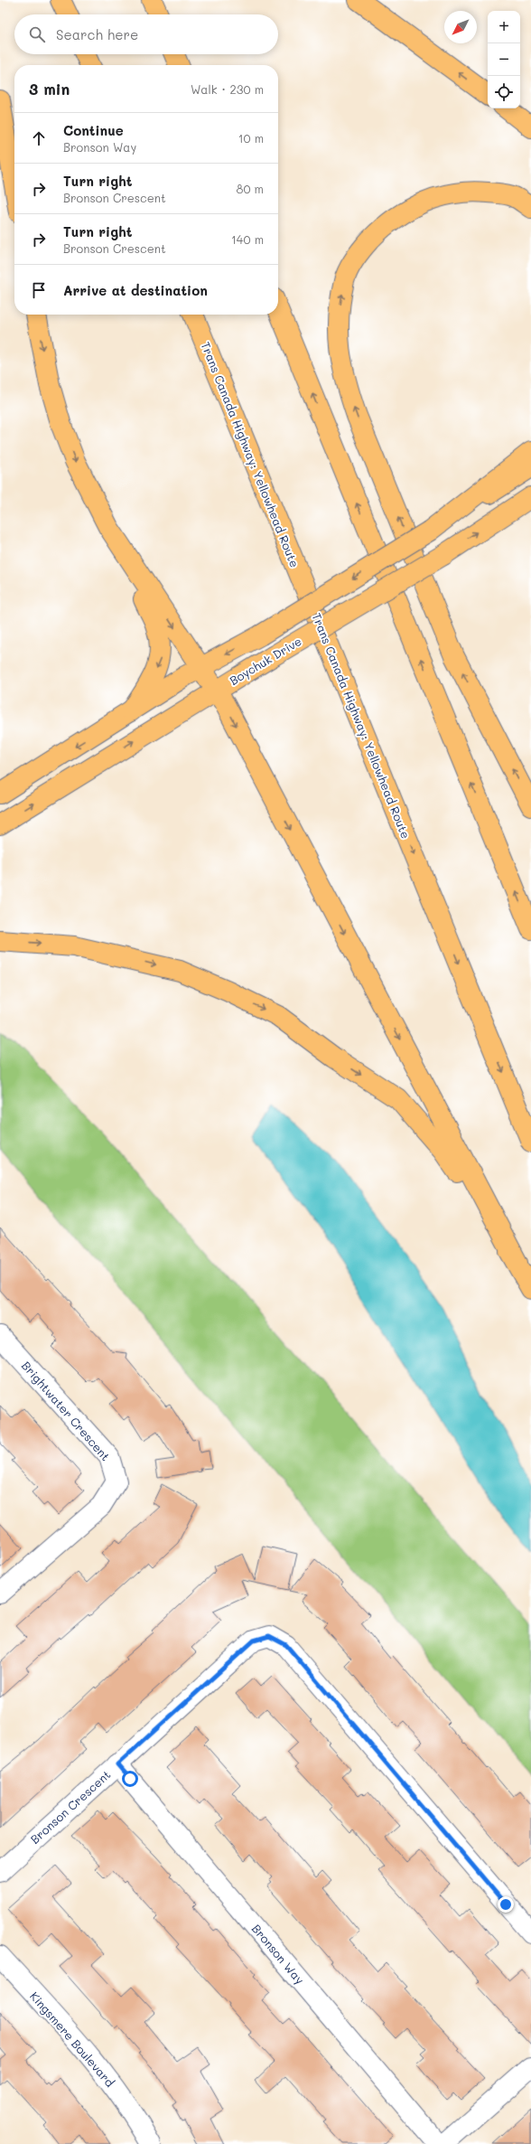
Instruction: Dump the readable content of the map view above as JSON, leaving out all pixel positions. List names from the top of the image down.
{
  "streets": {
    "main road": ["Trans Canada Highway: Yellowhead Route", "Boychuk Drive"],
    "street": [
      "Brightwater Crescent",
      "Bronson Crescent",
      "Bronson Way",
      "Kingsmere Boulevard"
    ]
  },
  "crossings": [
    ["Bronson Crescent", "Bronson Way"]
  ],
  "north": "bottom left",
  "page": {
    "map_buttons": ["+", "−"],
    "search": "Search here",
    "heading": ["3 min", "Walk · 230 m"],
    "list": [
      ["Continue", "Bronson Way", "10 m"],
      ["Turn right", "Bronson Crescent", "80 m"],
      ["Turn right", "Bronson Crescent", "140 m"],
      "Arrive at destination"
    ]
  }
}
